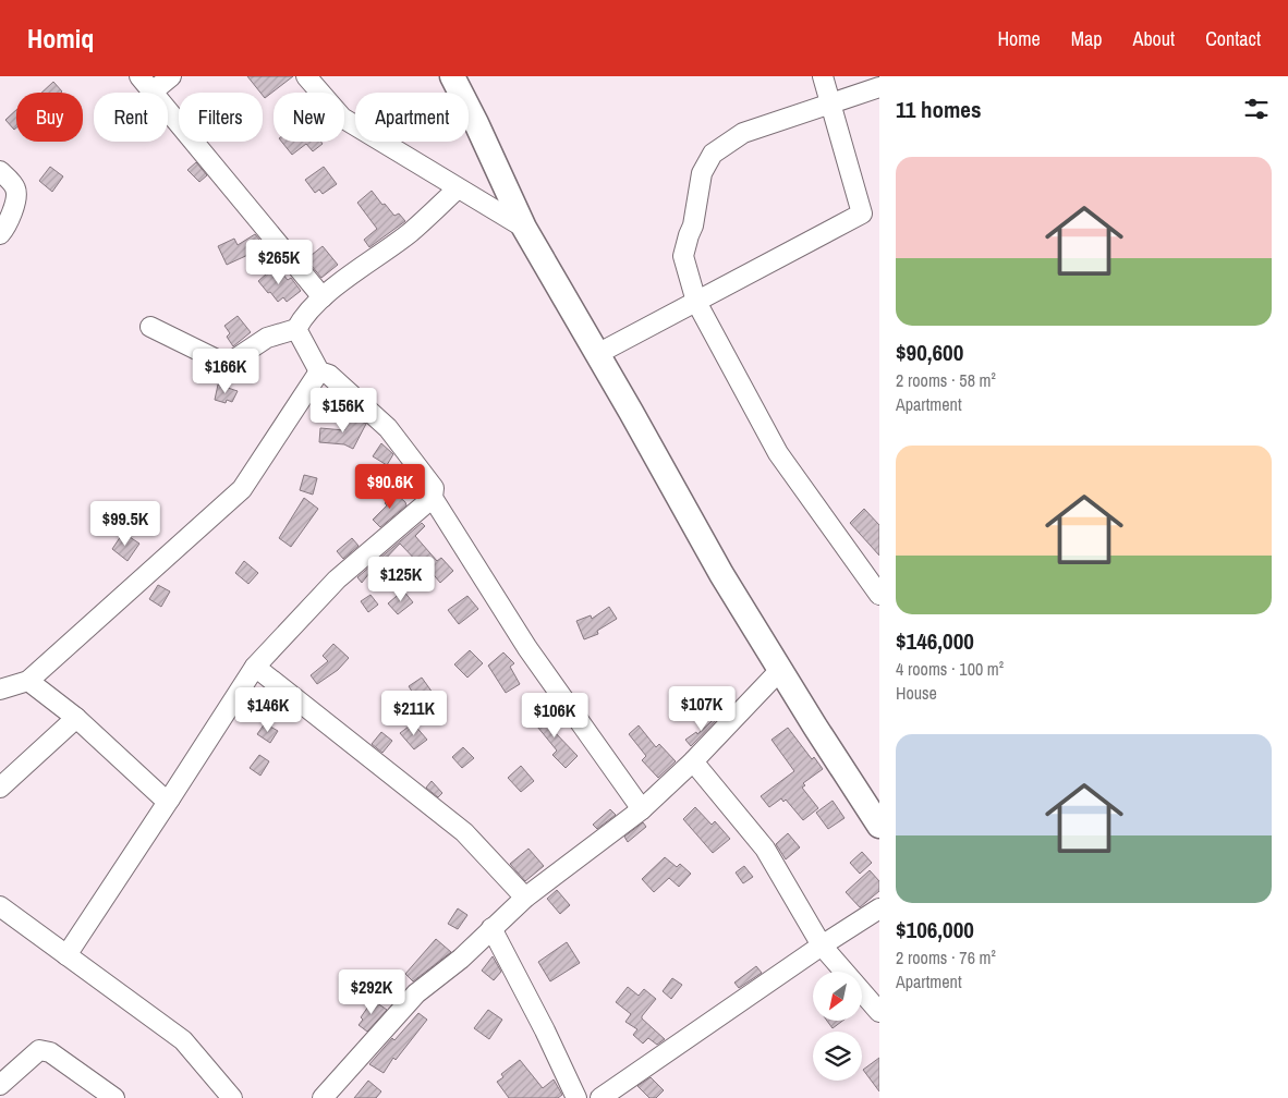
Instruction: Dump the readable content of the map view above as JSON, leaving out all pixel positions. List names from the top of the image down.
{
  "north": "bottom left",
  "page": {
    "header": "Homiq",
    "nav": [
      "Home",
      "Map",
      "About",
      "Contact"
    ],
    "heading": "11 homes",
    "chip": [
      "Buy",
      "Rent",
      "Filters",
      "New",
      "Apartment"
    ],
    "list": [
      {
        "name": "$90,600",
        "note": "2 rooms · 58 m² · Apartment"
      },
      {
        "name": "$146,000",
        "note": "4 rooms · 100 m² · House"
      },
      {
        "name": "$106,000",
        "note": "2 rooms · 76 m² · Apartment"
      }
    ],
    "price": [
      "$265K",
      "$166K",
      "$156K",
      "$90.6K",
      "$99.5K",
      "$125K",
      "$107K",
      "$146K",
      "$211K",
      "$106K",
      "$292K"
    ]
  }
}
